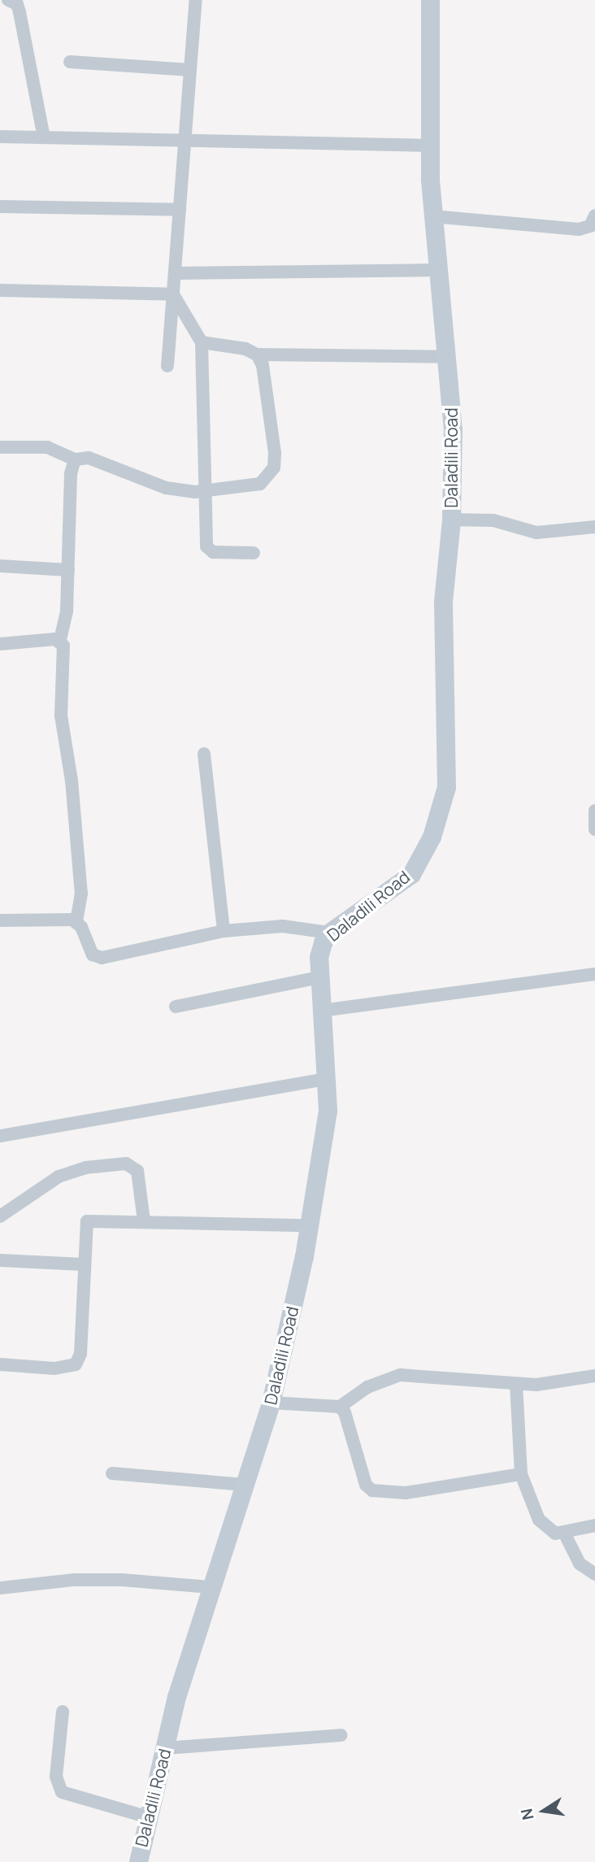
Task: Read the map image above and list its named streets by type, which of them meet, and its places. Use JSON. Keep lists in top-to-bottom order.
{
  "streets": {
    "main road": ["Daladili Road"]
  },
  "north": "left"
}
